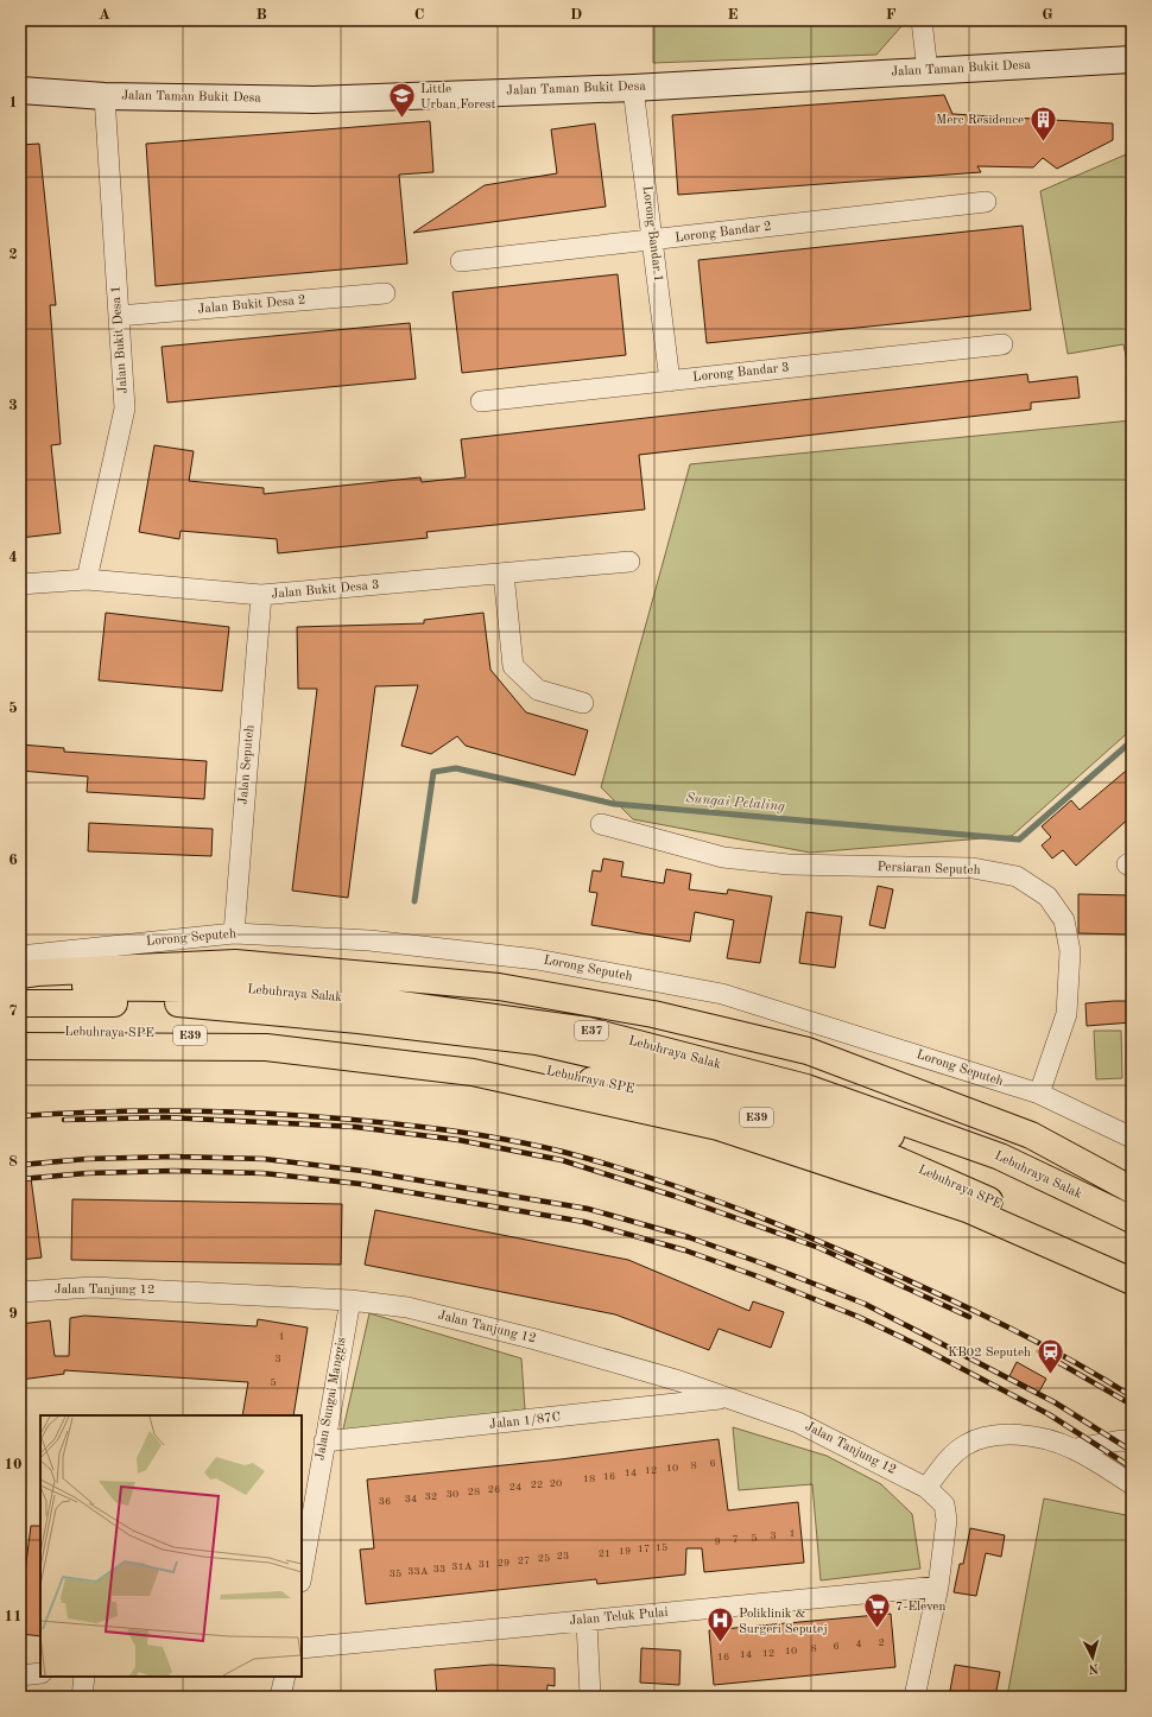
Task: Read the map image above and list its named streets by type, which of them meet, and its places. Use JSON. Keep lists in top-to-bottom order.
{
  "streets": {
    "highway": [
      "Lebuhraya Salak",
      "E37",
      "Lebuhraya SPE",
      "E39"
    ],
    "street": [
      "Jalan Taman Bukit Desa",
      "Lorong Bandar 2",
      "Lorong Bandar 1",
      "Jalan Bukit Desa 2",
      "Jalan Bukit Desa 1",
      "Lorong Bandar 3",
      "Jalan Bukit Desa 3",
      "Jalan Seputeh",
      "Persiaran Seputeh",
      "Lorong Seputeh",
      "Jalan Tanjung 12",
      "Jalan Sungai Manggis",
      "Jalan 1/87C",
      "Jalan Teluk Pulai"
    ]
  },
  "crossings": [
    ["Jalan Taman Bukit Desa", "Lorong Bandar 1"],
    ["Jalan Taman Bukit Desa", "Jalan Bukit Desa 1"],
    ["Lorong Bandar 2", "Lorong Bandar 1"],
    ["Lorong Bandar 1", "Lorong Bandar 3"],
    ["Jalan Bukit Desa 2", "Jalan Bukit Desa 1"],
    ["Jalan Bukit Desa 1", "Jalan Bukit Desa 3"],
    ["Jalan Bukit Desa 3", "Jalan Seputeh"],
    ["Jalan Seputeh", "Lorong Seputeh"],
    ["Persiaran Seputeh", "Lorong Seputeh"],
    ["Jalan Tanjung 12", "Jalan Sungai Manggis"],
    ["Jalan Tanjung 12", "Jalan 1/87C"],
    ["Jalan Tanjung 12", "Jalan Teluk Pulai"],
    ["Jalan Sungai Manggis", "Jalan 1/87C"]
  ],
  "water": ["Sungai Petaling"],
  "places": {
    "school or university": ["Little Urban Forest"],
    "building": ["Merc Residence"],
    "station": ["KB02 Seputeh"],
    "supermarket": ["7-Eleven"],
    "hospital": ["Poliklinik & Surgeri Seputej"]
  },
  "house_numbers": [
    "1",
    "3",
    "5",
    "6",
    "8",
    "10",
    "12",
    "14",
    "16",
    "18",
    "20",
    "22",
    "24",
    "26",
    "28",
    "30",
    "32",
    "34",
    "36",
    "1",
    "3",
    "5",
    "7",
    "9",
    "15",
    "17",
    "19",
    "21",
    "23",
    "25",
    "27",
    "29",
    "31",
    "31A",
    "33",
    "33A",
    "35",
    "2",
    "4",
    "6",
    "8",
    "10",
    "12",
    "14",
    "16"
  ],
  "north": "bottom",
  "grid": {
    "columns": [
      "A",
      "B",
      "C",
      "D",
      "E",
      "F",
      "G"
    ],
    "rows": [
      "1",
      "2",
      "3",
      "4",
      "5",
      "6",
      "7",
      "8",
      "9",
      "10",
      "11"
    ]
  }
}
